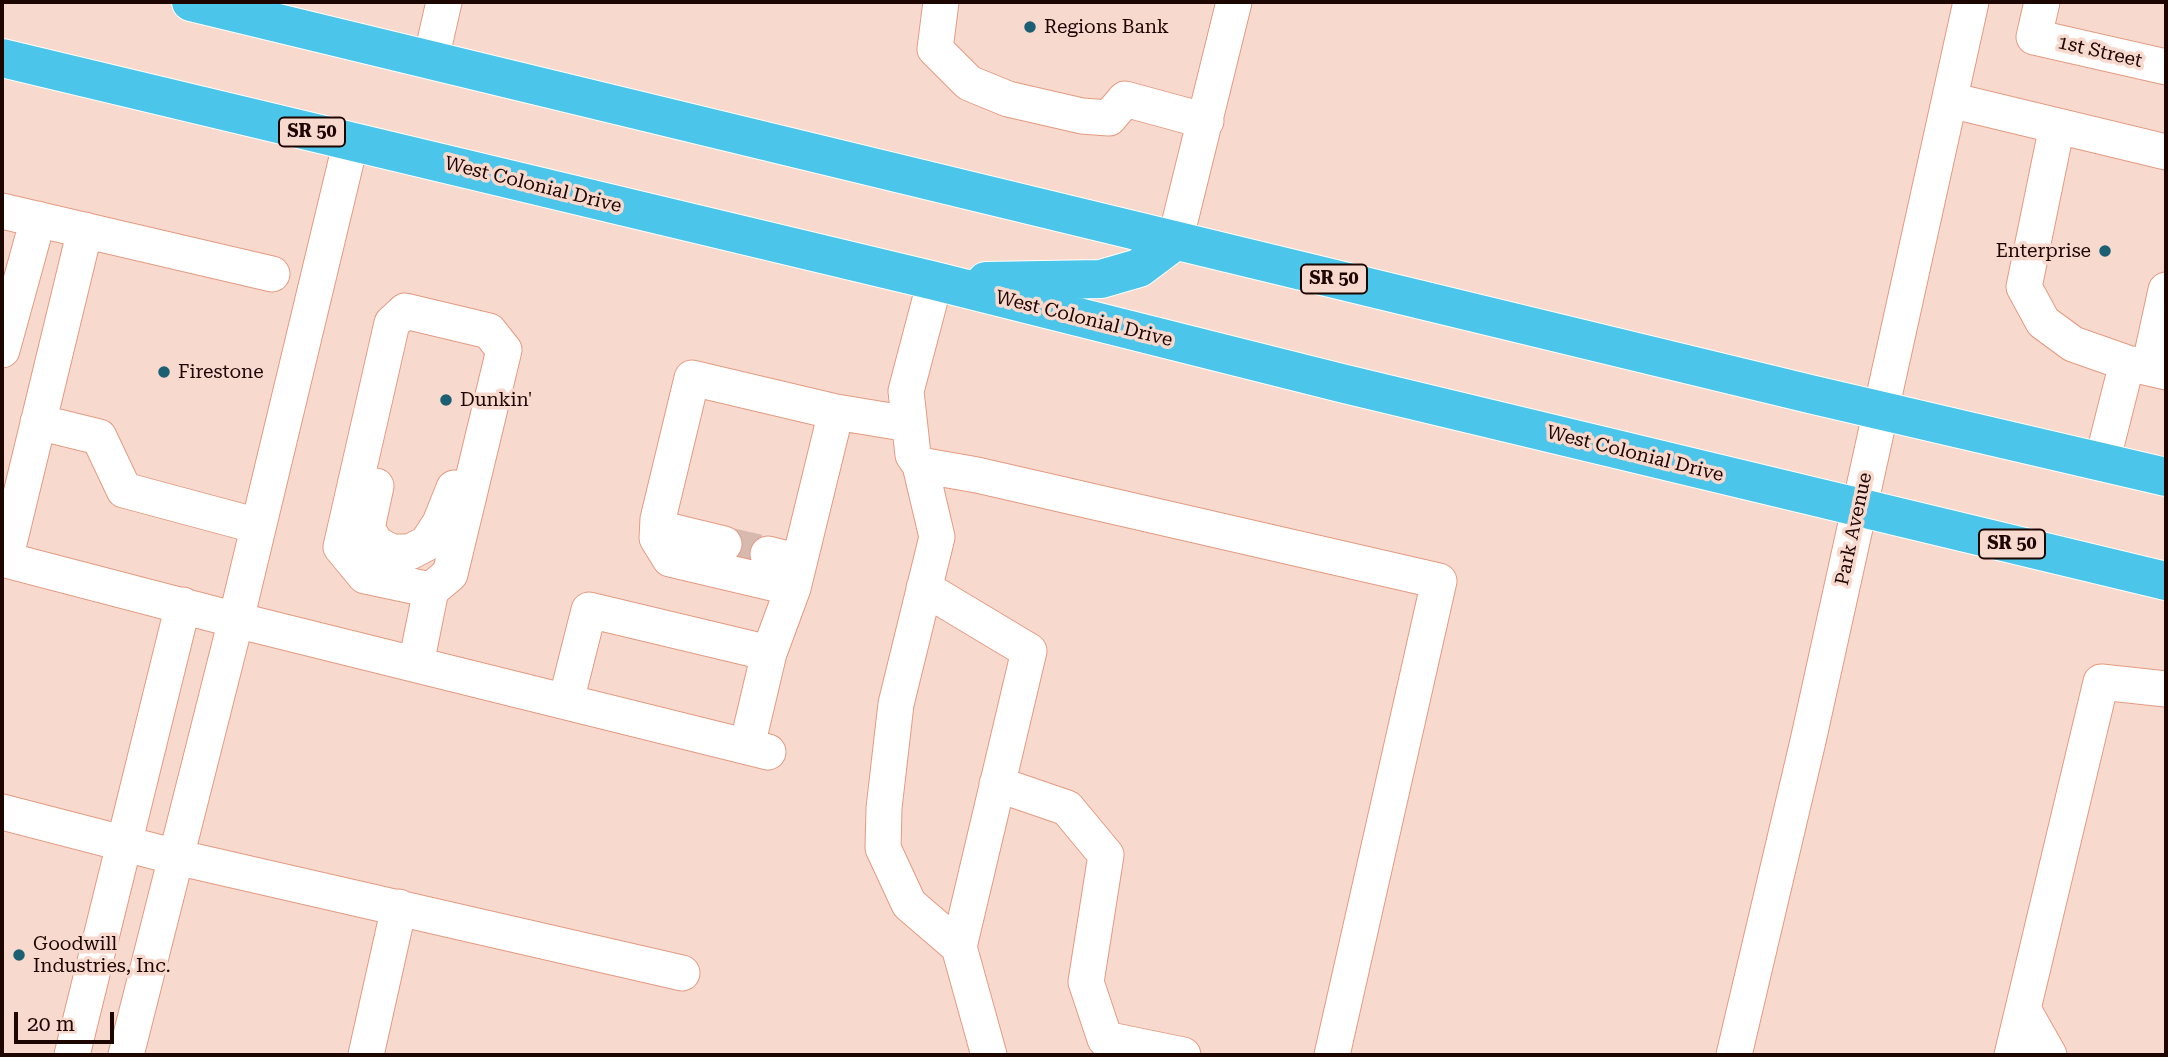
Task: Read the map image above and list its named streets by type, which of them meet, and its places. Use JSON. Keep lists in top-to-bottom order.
{
  "streets": {
    "highway": ["SR 50", "West Colonial Drive"],
    "street": ["1st Street", "Park Avenue"]
  },
  "crossings": [
    ["SR 50", "Park Avenue"],
    ["West Colonial Drive", "Park Avenue"]
  ],
  "places": [
    "Regions Bank",
    "Enterprise",
    "Firestone",
    "Dunkin'",
    "Goodwill Industries, Inc."
  ],
  "scale_bar": "20 m"
}
